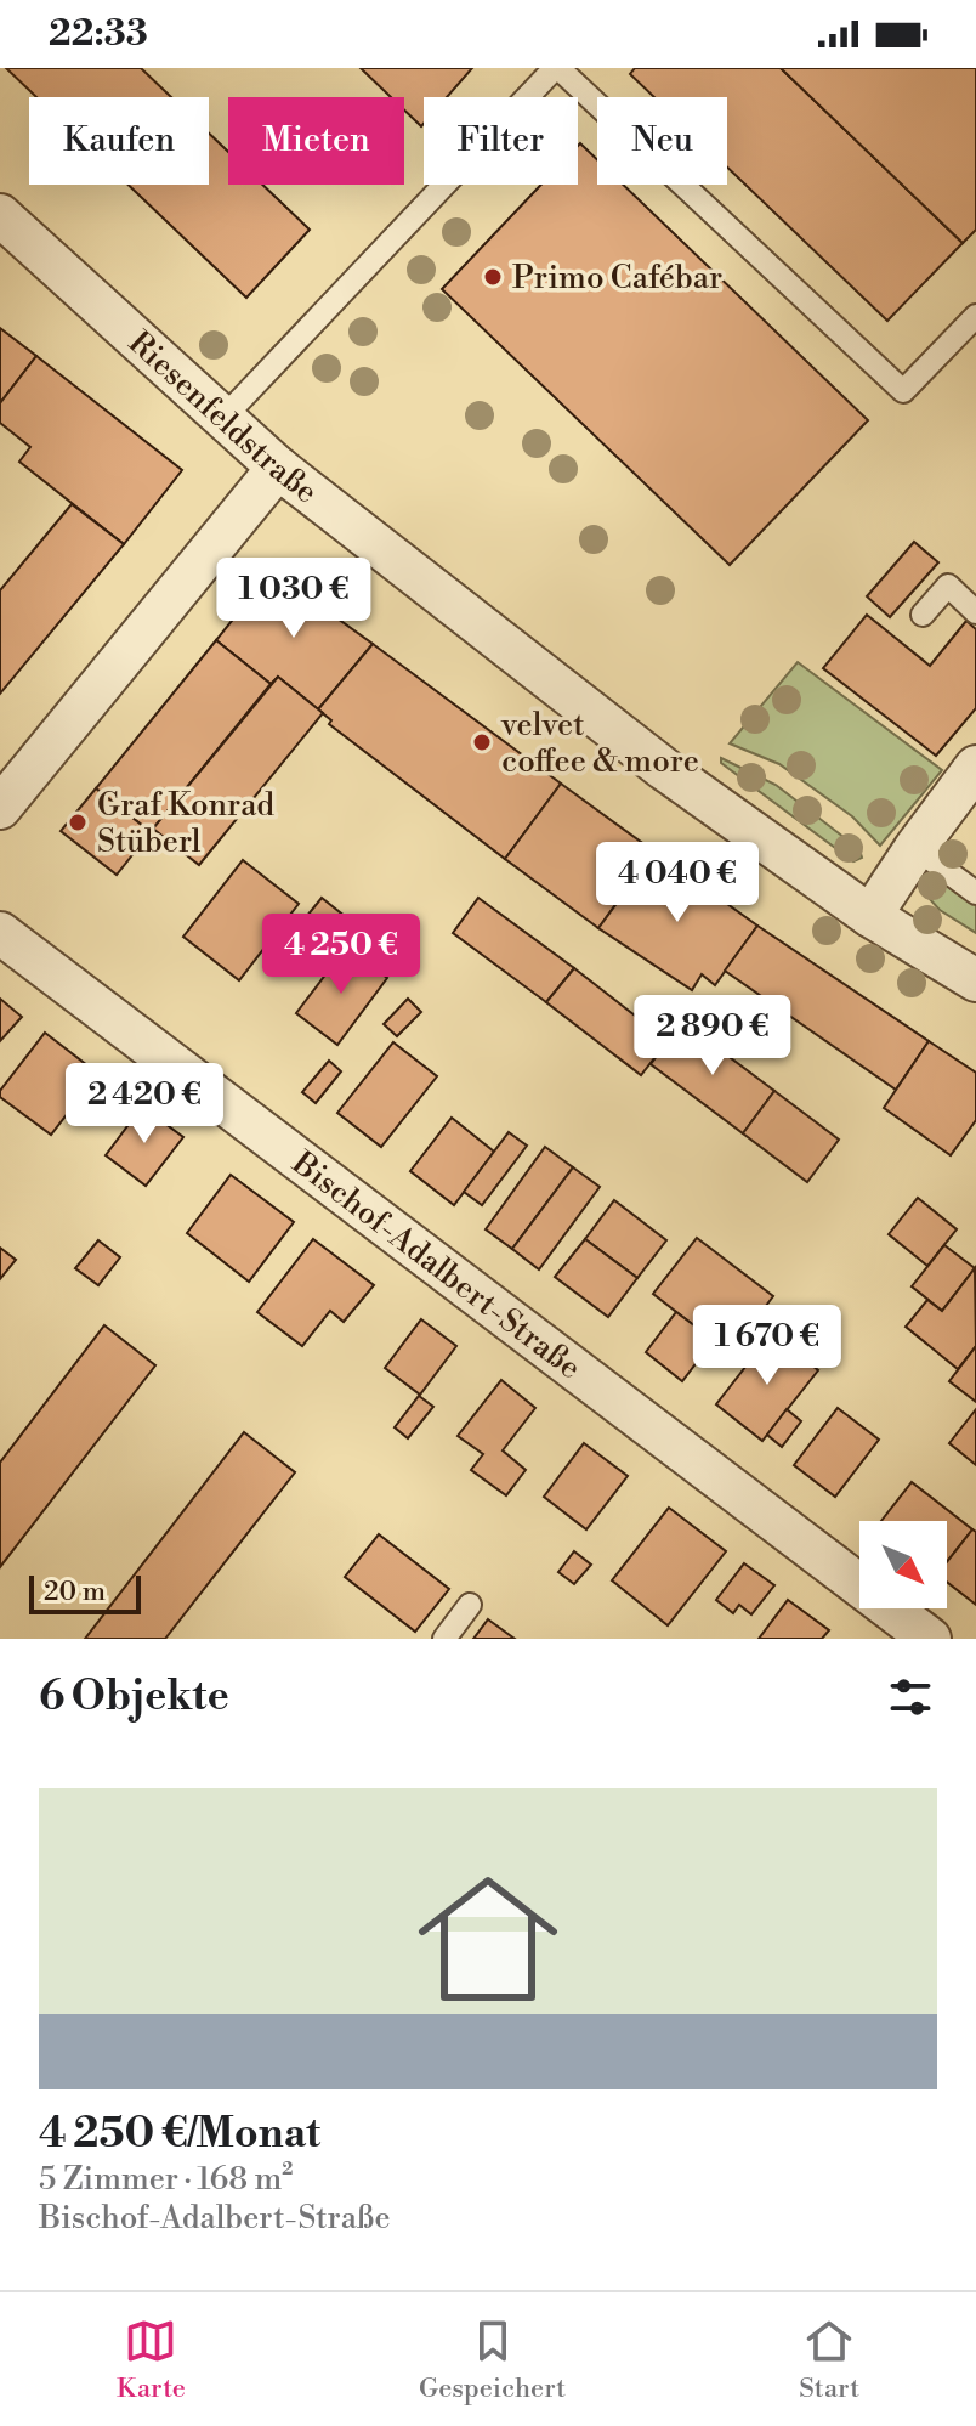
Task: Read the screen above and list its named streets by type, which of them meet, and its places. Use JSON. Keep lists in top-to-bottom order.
{
  "streets": {
    "street": ["Riesenfeldstraße", "Bischof-Adalbert-Straße"]
  },
  "places": ["Primo Cafébar", "velvet coffee & more", "Graf Konrad Stüberl"],
  "scale_bar": "20 m",
  "north": "bottom right",
  "page": {
    "status": "22:33",
    "chip": [
      "Kaufen",
      "Mieten",
      "Filter",
      "Neu"
    ],
    "price": [
      "1 030 €",
      "4 040 €",
      "4 250 €",
      "2 890 €",
      "2 420 €",
      "1 670 €"
    ],
    "scale": "20 m",
    "heading": "6 Objekte",
    "list": [
      {
        "name": "4 250 €/Monat",
        "note": "5 Zimmer · 168 m² · Bischof-Adalbert-Straße"
      }
    ],
    "tabs": ["Karte", "Gespeichert", "Start"]
  }
}
